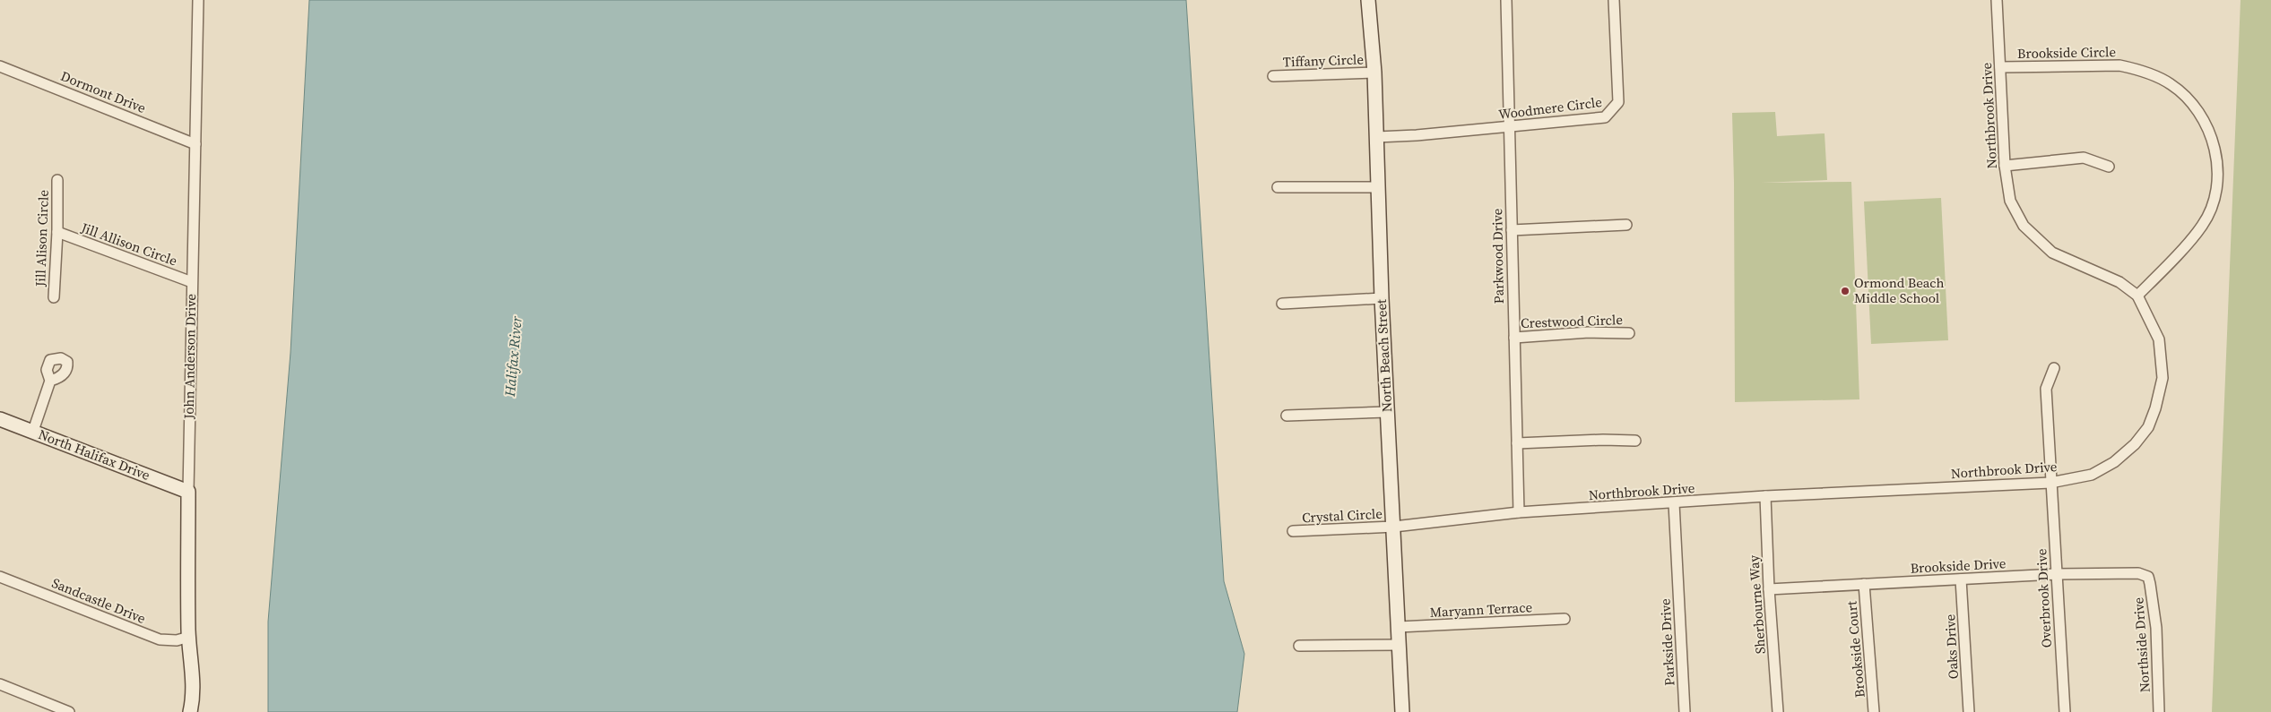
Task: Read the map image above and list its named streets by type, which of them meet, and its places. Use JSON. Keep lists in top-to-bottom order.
{
  "streets": {
    "street": [
      "Brookside Circle",
      "Tiffany Circle",
      "Dormont Drive",
      "Woodmere Circle",
      "Northbrook Drive",
      "Jill Alison Circle",
      "Jill Allison Circle",
      "Parkwood Drive",
      "Crestwood Circle",
      "North Beach Street",
      "John Anderson Drive",
      "North Halifax Drive",
      "Crystal Circle",
      "Brookside Drive",
      "Overbrook Drive",
      "Sandcastle Drive",
      "Sherbourne Way",
      "Maryann Terrace",
      "Parkside Drive",
      "Northside Drive",
      "Oaks Drive",
      "Brookside Court"
    ]
  },
  "crossings": [
    ["Brookside Circle", "Northbrook Drive"],
    ["Tiffany Circle", "North Beach Street"],
    ["Dormont Drive", "John Anderson Drive"],
    ["Woodmere Circle", "Parkwood Drive"],
    ["Woodmere Circle", "North Beach Street"],
    ["Northbrook Drive", "Parkwood Drive"],
    ["Northbrook Drive", "North Beach Street"],
    ["Northbrook Drive", "Crystal Circle"],
    ["Northbrook Drive", "Overbrook Drive"],
    ["Northbrook Drive", "Sherbourne Way"],
    ["Northbrook Drive", "Parkside Drive"],
    ["Jill Alison Circle", "Jill Allison Circle"],
    ["Jill Allison Circle", "John Anderson Drive"],
    ["Parkwood Drive", "Crestwood Circle"],
    ["North Beach Street", "Crystal Circle"],
    ["North Beach Street", "Maryann Terrace"],
    ["John Anderson Drive", "North Halifax Drive"],
    ["John Anderson Drive", "Sandcastle Drive"],
    ["Brookside Drive", "Overbrook Drive"],
    ["Brookside Drive", "Sherbourne Way"],
    ["Brookside Drive", "Northside Drive"],
    ["Brookside Drive", "Oaks Drive"],
    ["Brookside Drive", "Brookside Court"]
  ],
  "water": ["Halifax River"],
  "places": ["Ormond Beach Middle School"]
}
